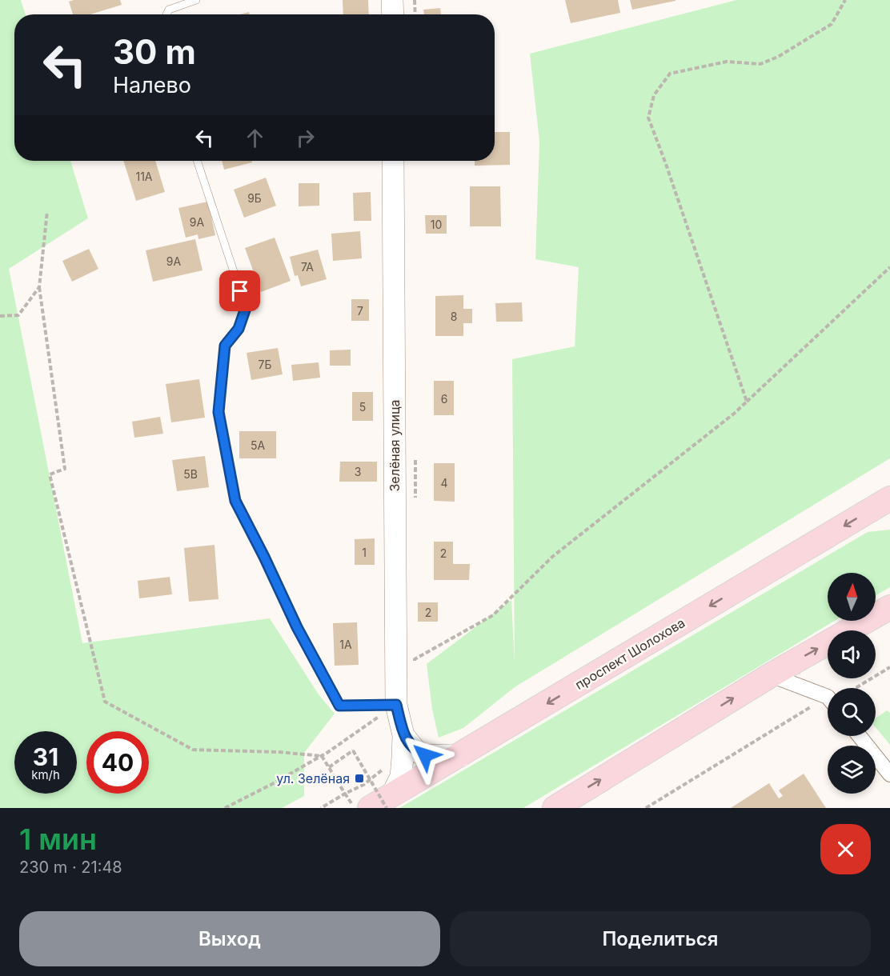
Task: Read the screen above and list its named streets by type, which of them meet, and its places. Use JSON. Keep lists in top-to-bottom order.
{
  "streets": {
    "main road": ["проспект Шолохова"],
    "street": ["Зелёная улица"]
  },
  "crossings": [
    ["Зелёная улица", "проспект Шолохова"]
  ],
  "places": {
    "transit": ["ул. Зелёная"]
  },
  "house_numbers": [
    "11А",
    "9Б",
    "9А",
    "10",
    "9А",
    "7А",
    "7",
    "8",
    "7Б",
    "6",
    "5",
    "5А",
    "3",
    "5В",
    "4",
    "1",
    "2",
    "2",
    "1А"
  ],
  "north": "top",
  "page": {
    "turn": ["30 m", "Налево"],
    "speed": "31 km/h",
    "limit": "40",
    "heading": ["1 мин", "230 m · 21:48"],
    "buttons": ["Выход", "Поделиться"]
  }
}
